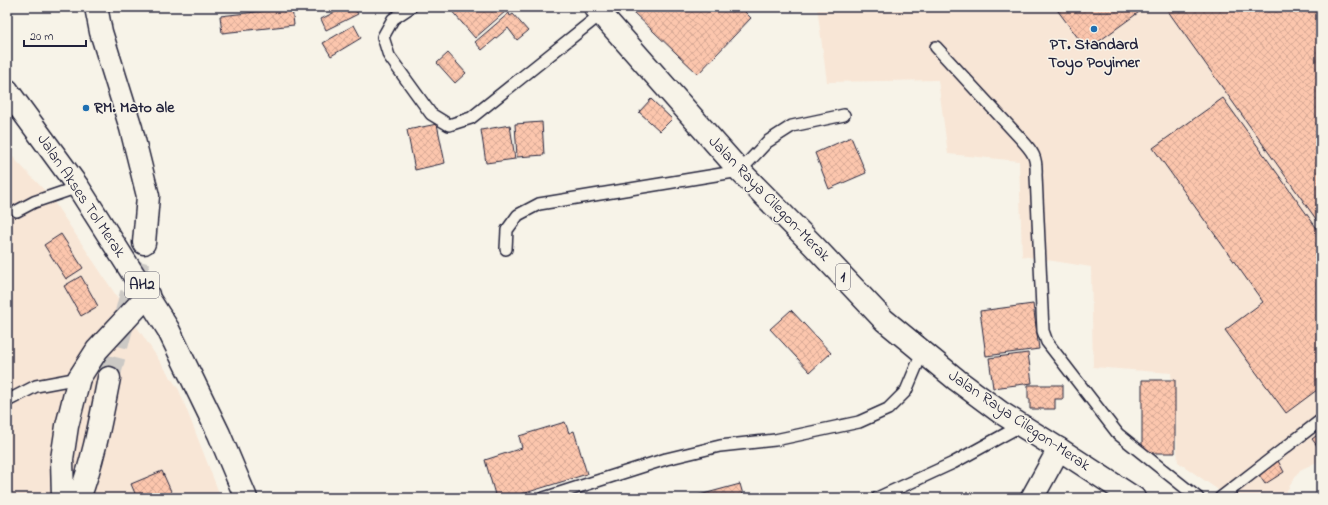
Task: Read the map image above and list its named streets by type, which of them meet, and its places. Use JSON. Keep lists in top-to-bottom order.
{
  "streets": {
    "main road": [
      "Jalan Akses Tol Merak",
      "Jalan Raya Cilegon-Merak",
      "1",
      "AH2"
    ]
  },
  "places": ["PT. Standard Toyo Poyimer", "RM. Mato ale"],
  "scale_bar": "20 m"
}
